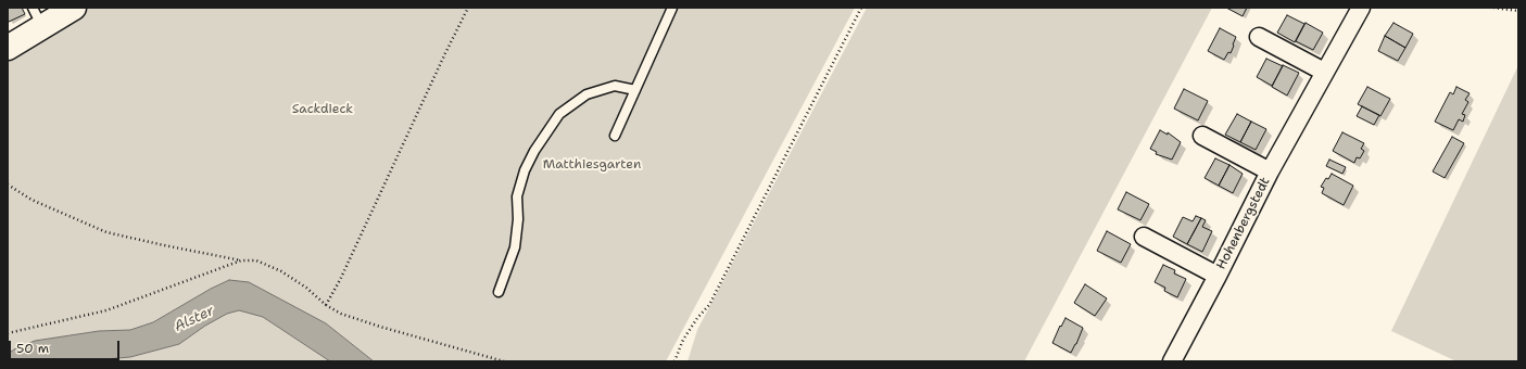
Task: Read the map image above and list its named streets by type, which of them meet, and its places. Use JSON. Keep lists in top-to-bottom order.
{
  "streets": {
    "street": ["Hohenbergstedt"]
  },
  "water": ["Alster"],
  "parks": ["Sackdieck", "Matthiesgarten"],
  "scale_bar": "50 m"
}
